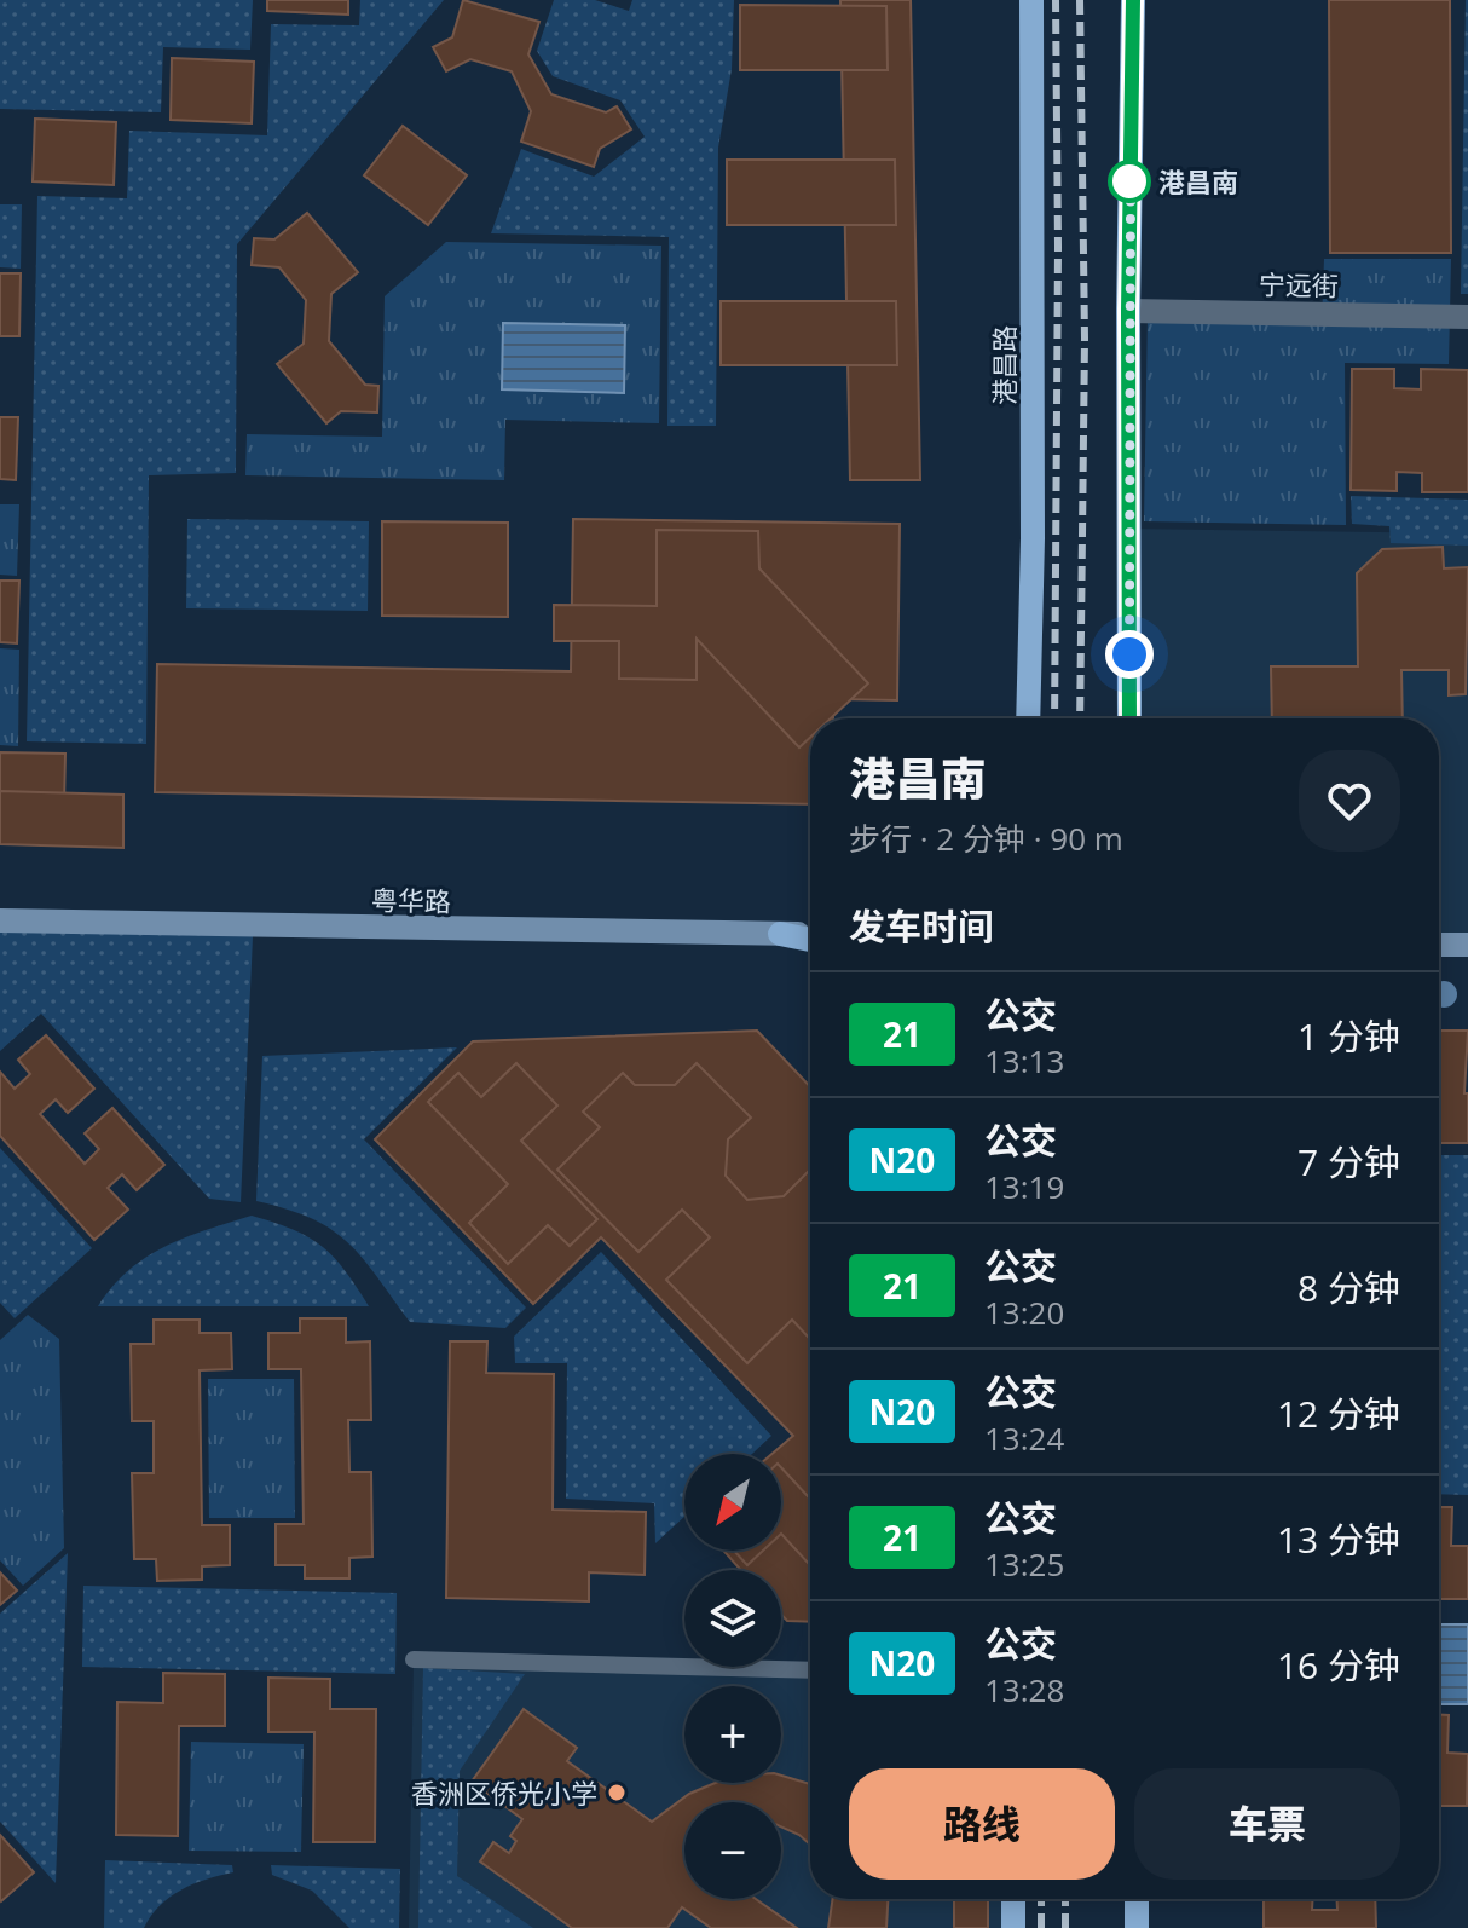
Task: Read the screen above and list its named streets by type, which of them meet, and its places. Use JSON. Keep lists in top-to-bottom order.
{
  "streets": {
    "main road": ["港昌路", "粤华路"],
    "street": ["宁远街"]
  },
  "places": ["港昌南", "香洲区侨光小学"],
  "lines": ["bus line 21"],
  "north": "bottom left",
  "page": {
    "heading": [
      ["港昌南", "步行 · 2 分钟 · 90 m"],
      "发车时间"
    ],
    "list": [
      {
        "mark": "21",
        "name": "公交",
        "note": "13:13",
        "value": "1 分钟"
      },
      {
        "mark": "N20",
        "name": "公交",
        "note": "13:19",
        "value": "7 分钟"
      },
      {
        "mark": "21",
        "name": "公交",
        "note": "13:20",
        "value": "8 分钟"
      },
      {
        "mark": "N20",
        "name": "公交",
        "note": "13:24",
        "value": "12 分钟"
      },
      {
        "mark": "21",
        "name": "公交",
        "note": "13:25",
        "value": "13 分钟"
      },
      {
        "mark": "N20",
        "name": "公交",
        "note": "13:28",
        "value": "16 分钟"
      }
    ],
    "map_buttons": ["+", "−"],
    "buttons": ["路线", "车票"]
  }
}
